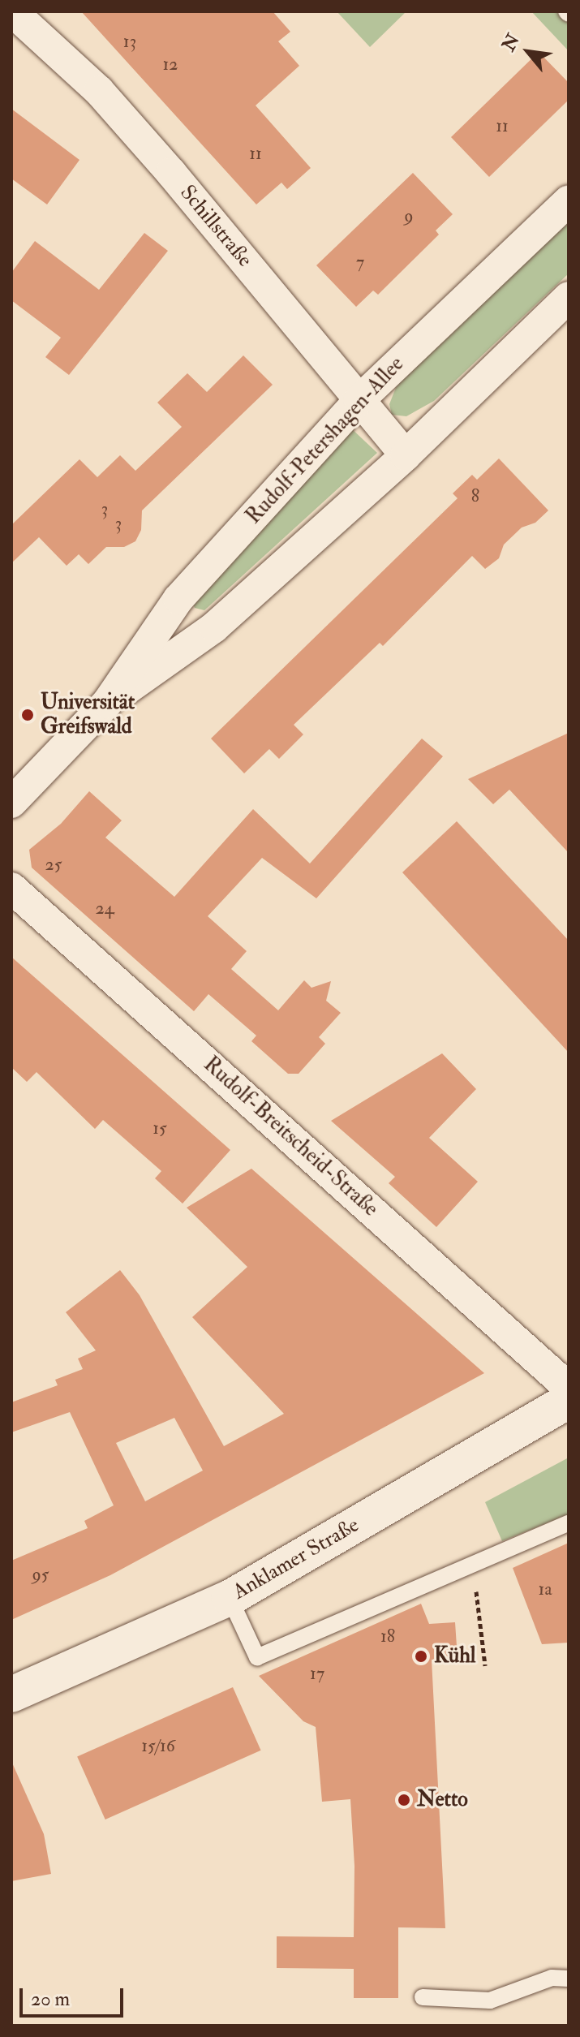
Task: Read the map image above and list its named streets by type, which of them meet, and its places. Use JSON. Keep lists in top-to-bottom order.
{
  "streets": {
    "main road": ["Anklamer Straße"],
    "street": ["Schillstraße", "Rudolf-Petershagen-Allee", "Rudolf-Breitscheid-Straße"]
  },
  "crossings": [
    ["Schillstraße", "Rudolf-Petershagen-Allee"]
  ],
  "places": ["Universität Greifswald", "Kühl", "Netto"],
  "house_numbers": [
    "13",
    "12",
    "11",
    "11",
    "9",
    "7",
    "8",
    "3",
    "3",
    "25",
    "24",
    "15",
    "95",
    "1a",
    "18",
    "17",
    "15/16"
  ],
  "scale_bar": "20 m",
  "north": "top left"
}
